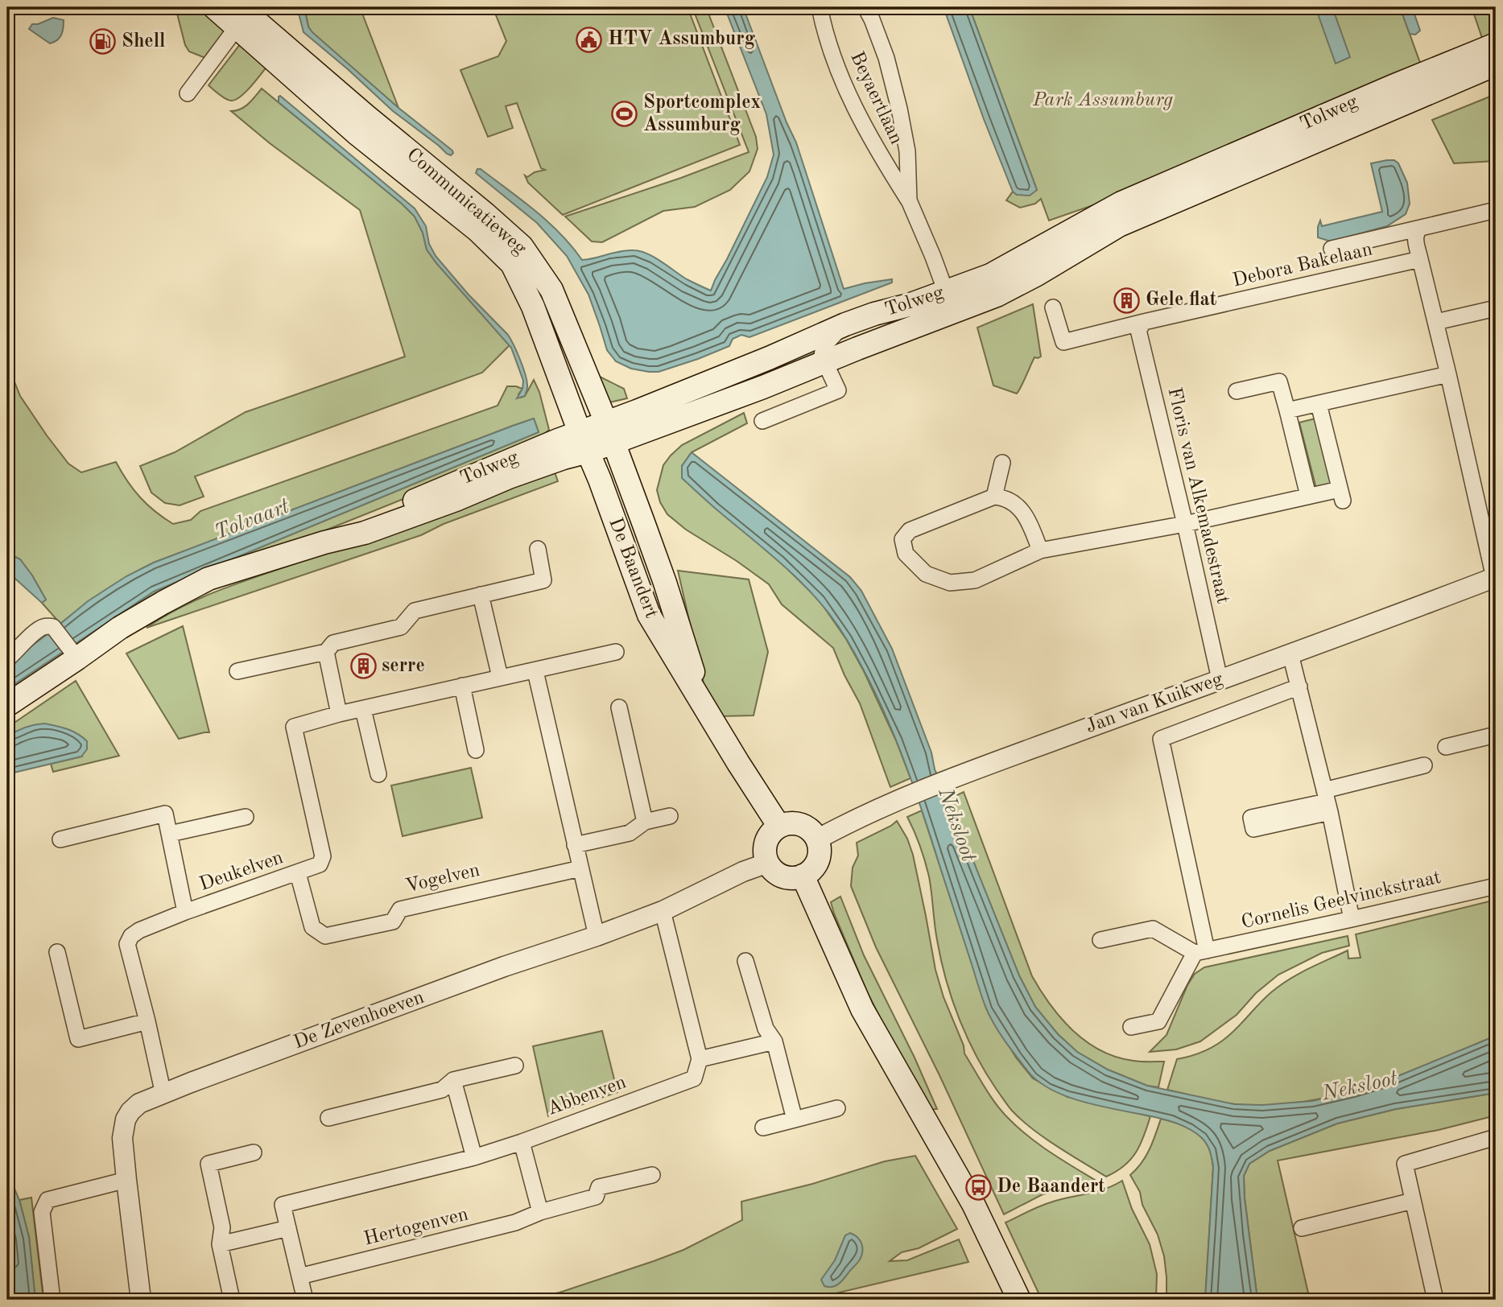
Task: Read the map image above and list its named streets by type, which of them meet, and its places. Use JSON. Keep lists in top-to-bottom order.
{
  "streets": {
    "main road": ["Tolweg", "Communicatieweg", "De Baandert"],
    "street": [
      "Beyaertlaan",
      "Debora Bakelaan",
      "Floris van Alkemadestraat",
      "Jan van Kuikweg",
      "Deukelven",
      "Vogelven",
      "Cornelis Geelvinckstraat",
      "De Zevenhoeven",
      "Abbenven",
      "Hertogenven"
    ]
  },
  "crossings": [
    ["Beyaertlaan", "Tolweg"],
    ["Tolweg", "Communicatieweg"],
    ["Tolweg", "De Baandert"],
    ["Communicatieweg", "De Baandert"],
    ["Debora Bakelaan", "Floris van Alkemadestraat"],
    ["Floris van Alkemadestraat", "Jan van Kuikweg"],
    ["De Baandert", "Jan van Kuikweg"],
    ["De Baandert", "De Zevenhoeven"],
    ["Jan van Kuikweg", "Cornelis Geelvinckstraat"],
    ["Jan van Kuikweg", "De Zevenhoeven"],
    ["Deukelven", "Vogelven"],
    ["Deukelven", "De Zevenhoeven"],
    ["Abbenven", "Hertogenven"]
  ],
  "water": ["Tolvaart", "Neksloot"],
  "parks": ["Park Assumburg"],
  "places": {
    "public building": ["HTV Assumburg"],
    "fuel station": ["Shell"],
    "sports": ["Sportcomplex Assumburg"],
    "building": ["Gele flat", "serre"],
    "bus stop": ["De Baandert"]
  }
}
